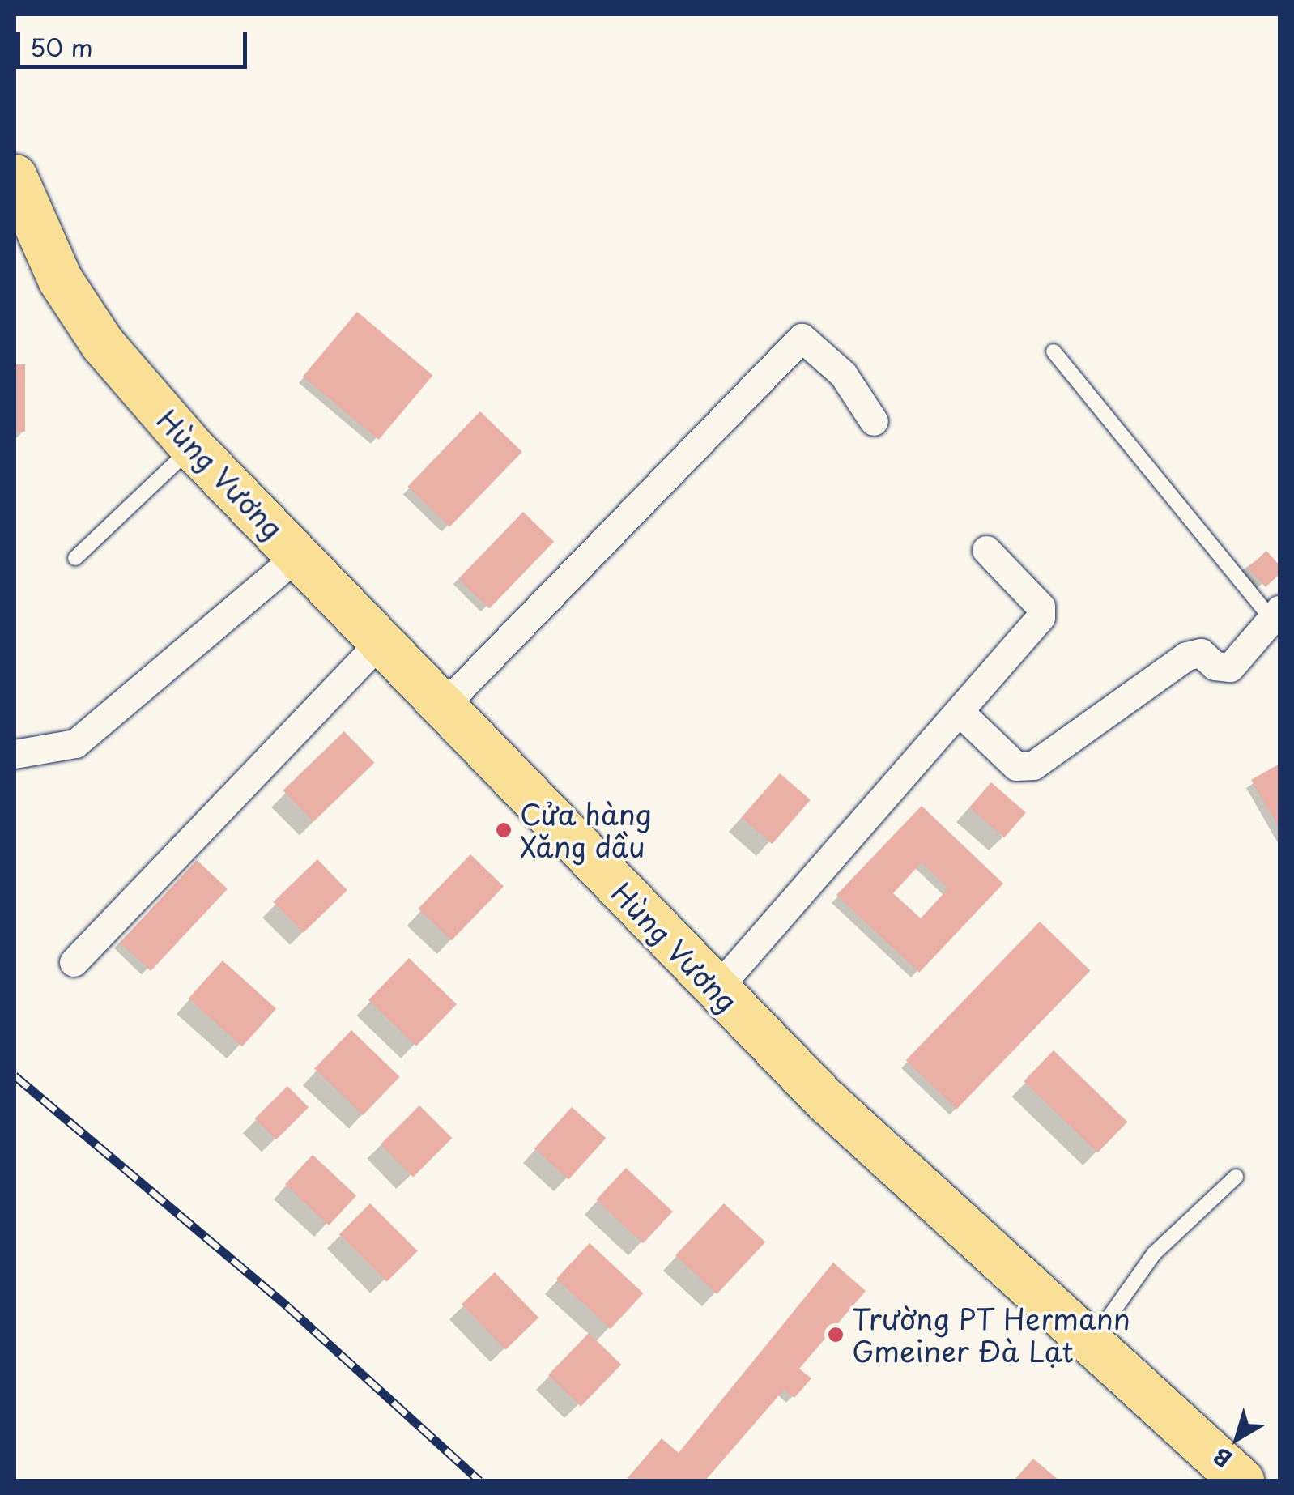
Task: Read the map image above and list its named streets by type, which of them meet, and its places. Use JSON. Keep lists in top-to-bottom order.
{
  "streets": {
    "highway": ["Hùng Vương"]
  },
  "places": ["Cửa hàng Xăng dầu", "Trường PT Hermann Gmeiner Đà Lạt"],
  "scale_bar": "50 m",
  "north": "bottom left"
}
